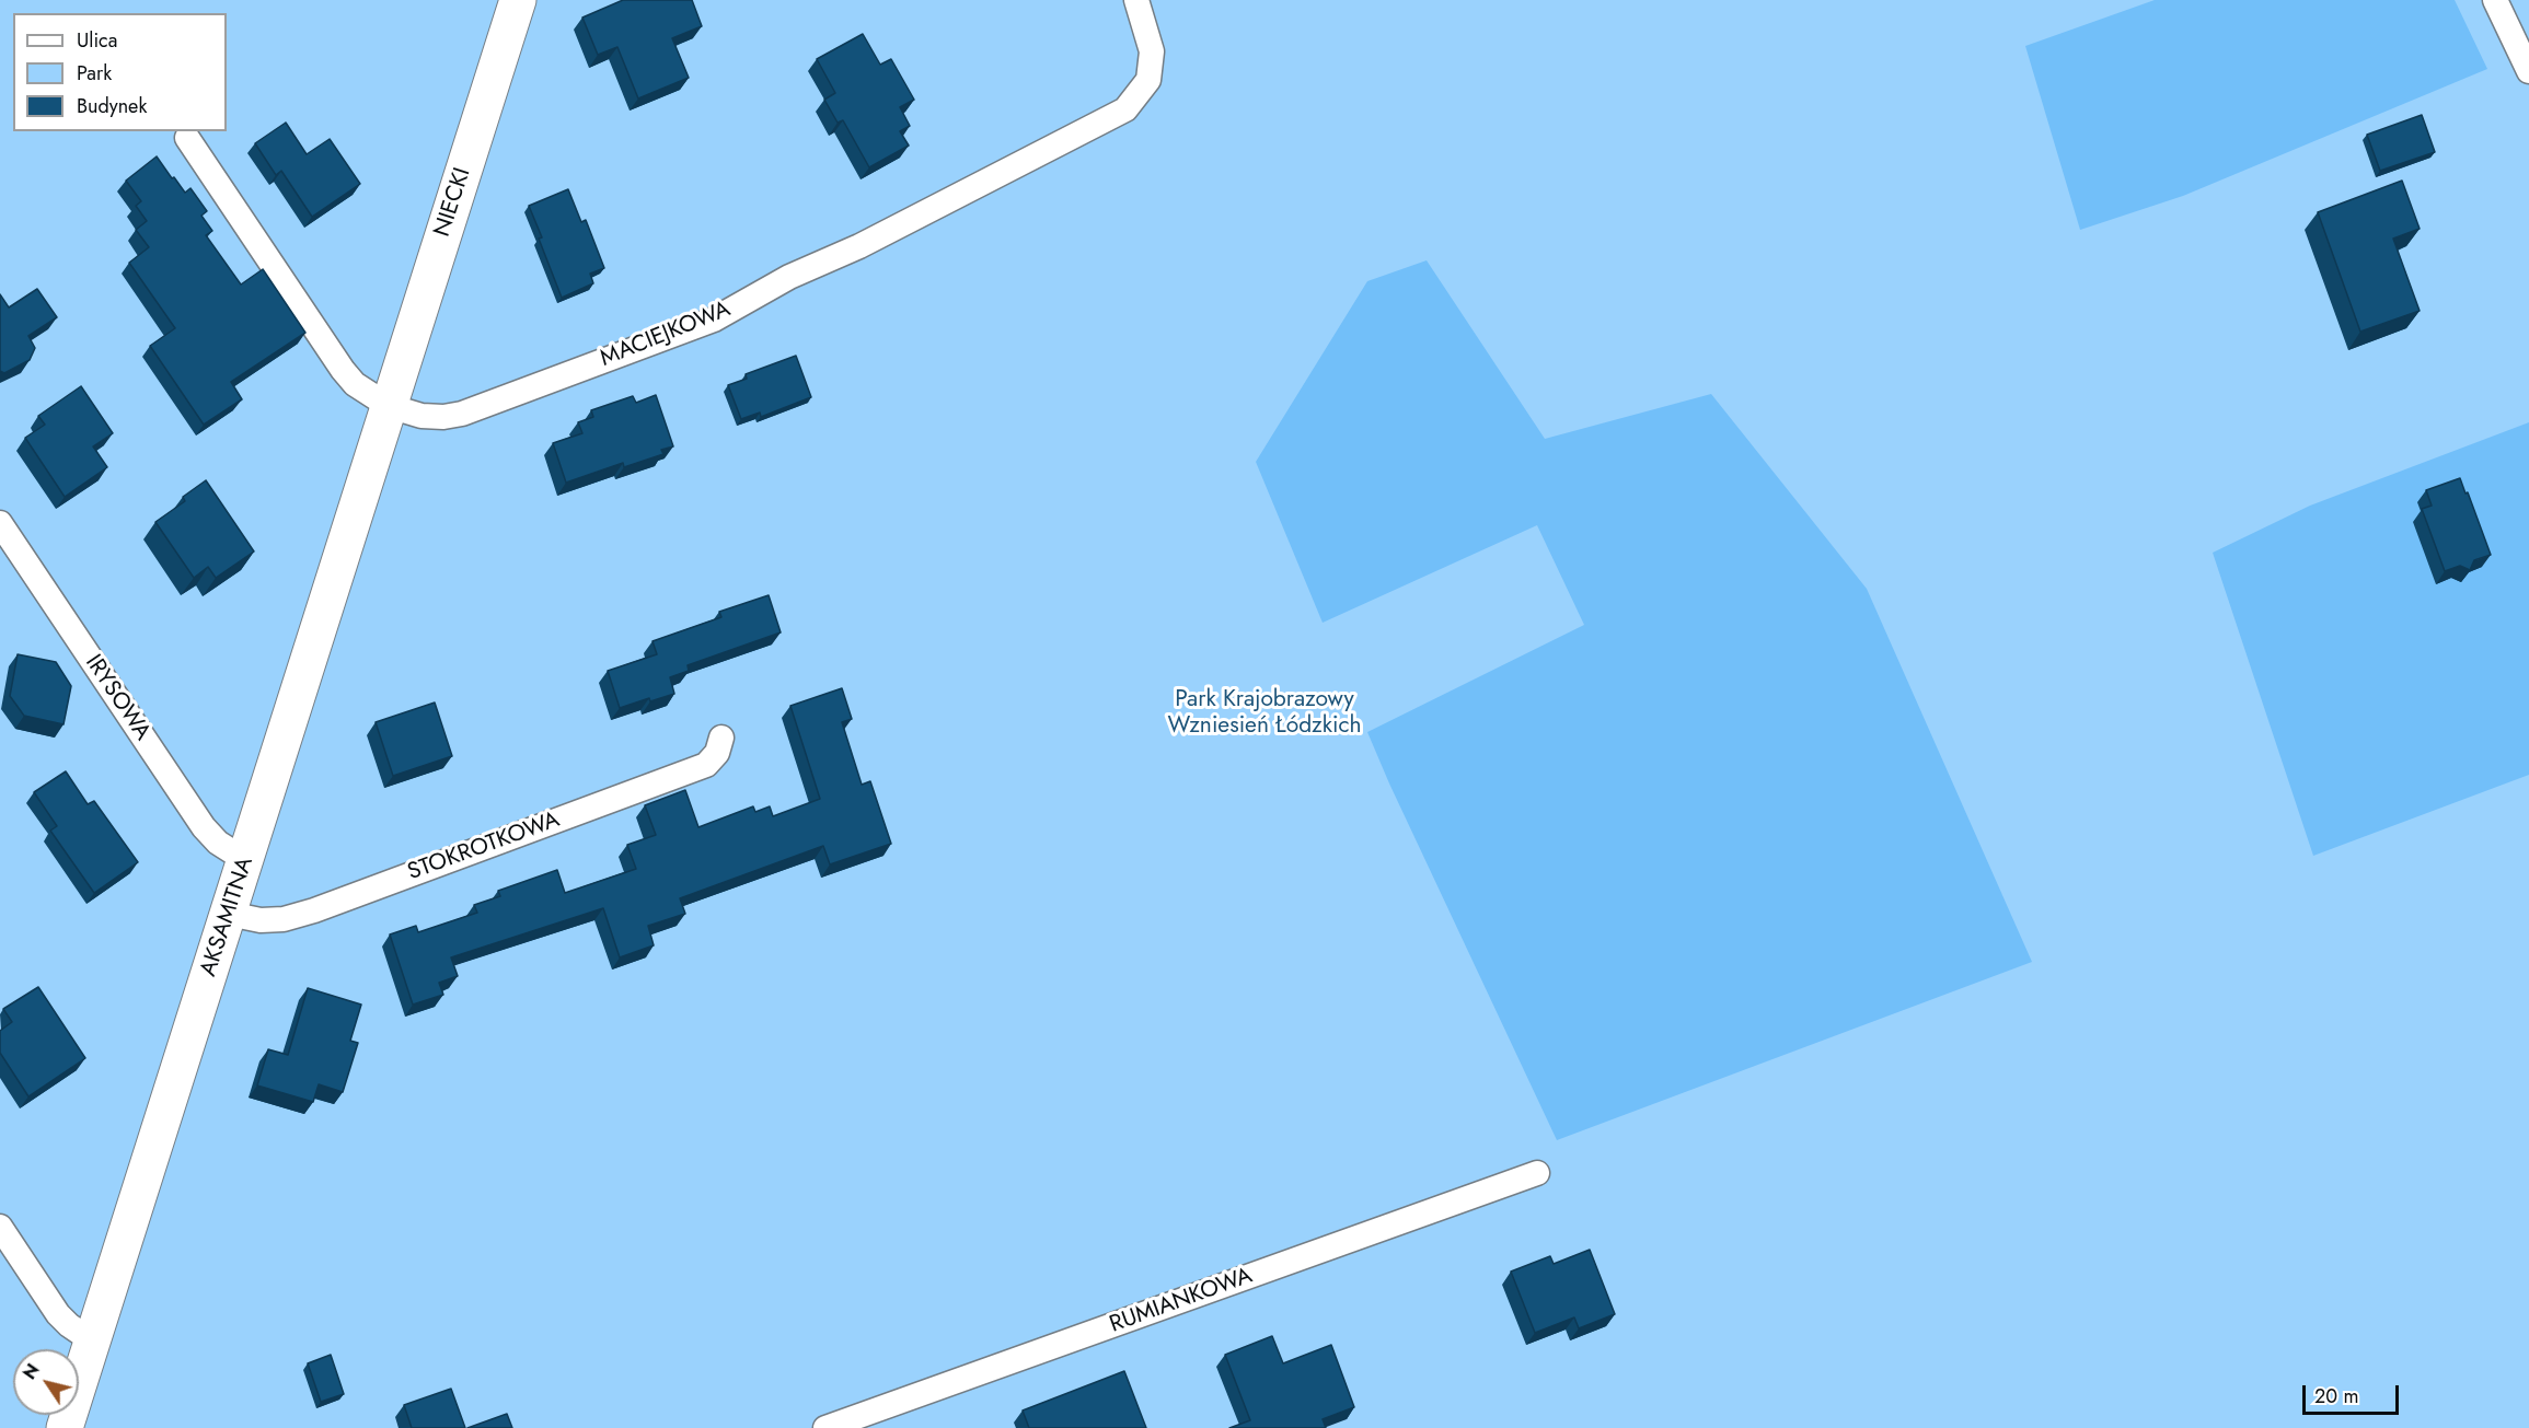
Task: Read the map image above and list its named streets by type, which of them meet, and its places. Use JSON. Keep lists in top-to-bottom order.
{
  "streets": {
    "street": [
      "NIECKI",
      "MACIEJKOWA",
      "IRYSOWA",
      "STOKROTKOWA",
      "AKSAMITNA",
      "RUMIANKOWA"
    ]
  },
  "crossings": [
    ["NIECKI", "MACIEJKOWA"],
    ["NIECKI", "AKSAMITNA"],
    ["MACIEJKOWA", "AKSAMITNA"],
    ["IRYSOWA", "AKSAMITNA"],
    ["STOKROTKOWA", "AKSAMITNA"]
  ],
  "parks": ["Park Krajobrazowy Wzniesień Łódzkich"],
  "legend": ["Ulica", "Park", "Budynek"],
  "scale_bar": "20 m",
  "north": "top left"
}
